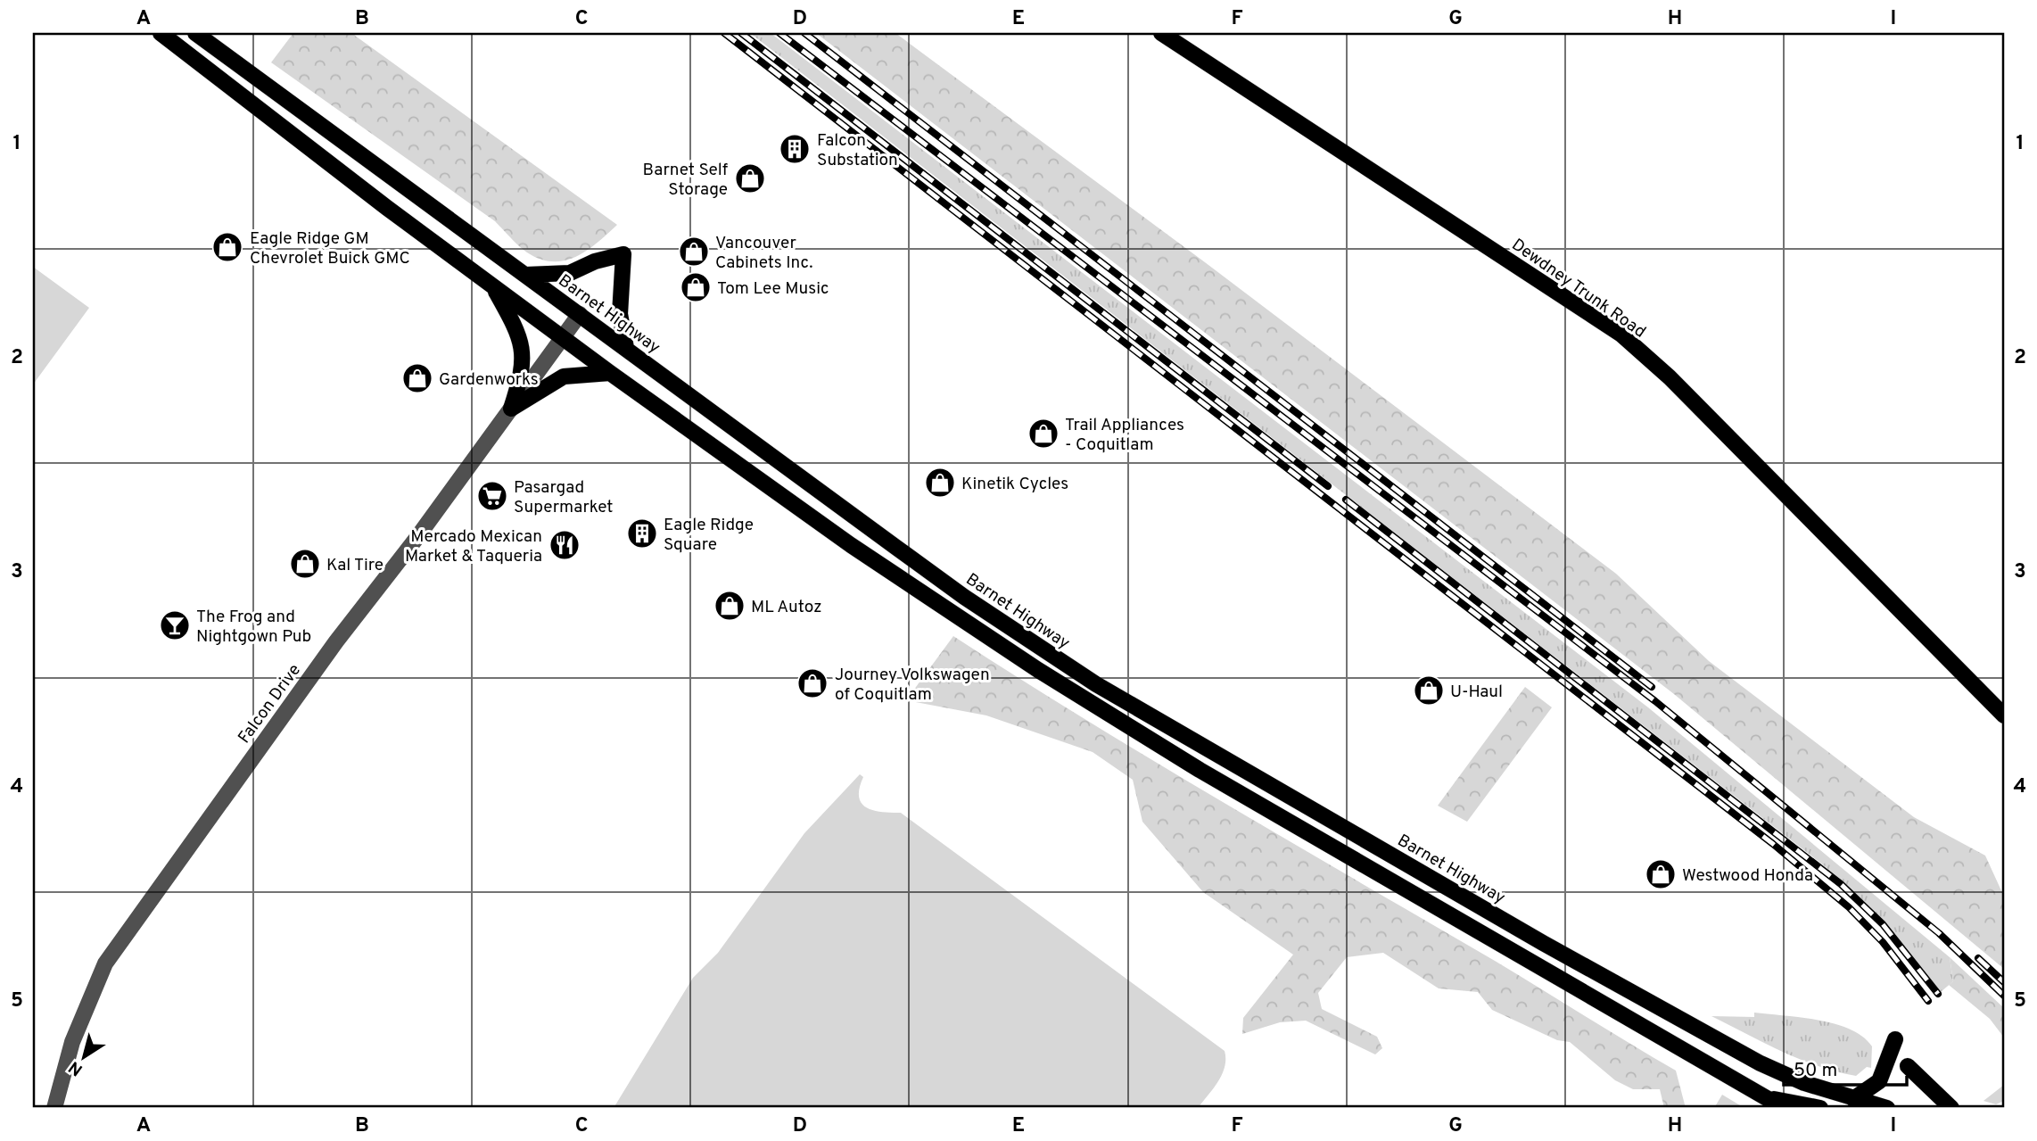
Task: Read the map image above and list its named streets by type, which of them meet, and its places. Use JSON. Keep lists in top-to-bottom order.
{
  "streets": {
    "main road": ["Dewdney Trunk Road", "Barnet Highway"],
    "street": ["Falcon Drive"]
  },
  "crossings": [
    ["Barnet Highway", "Falcon Drive"]
  ],
  "places": {
    "building": ["Falcon Substation", "Eagle Ridge Square"],
    "shop": [
      "Barnet Self Storage",
      "Eagle Ridge GM Chevrolet Buick GMC",
      "Vancouver Cabinets Inc.",
      "Tom Lee Music",
      "Gardenworks",
      "Trail Appliances - Coquitlam",
      "Kinetik Cycles",
      "Kal Tire",
      "ML Autoz",
      "Journey Volkswagen of Coquitlam",
      "U-Haul",
      "Westwood Honda"
    ],
    "supermarket": ["Pasargad Supermarket"],
    "restaurant": ["Mercado Mexican Market & Taqueria"],
    "bar": ["The Frog and Nightgown Pub"]
  },
  "scale_bar": "50 m",
  "north": "bottom left",
  "grid": {
    "columns": [
      "A",
      "B",
      "C",
      "D",
      "E",
      "F",
      "G",
      "H",
      "I"
    ],
    "rows": [
      "1",
      "2",
      "3",
      "4",
      "5"
    ]
  }
}
